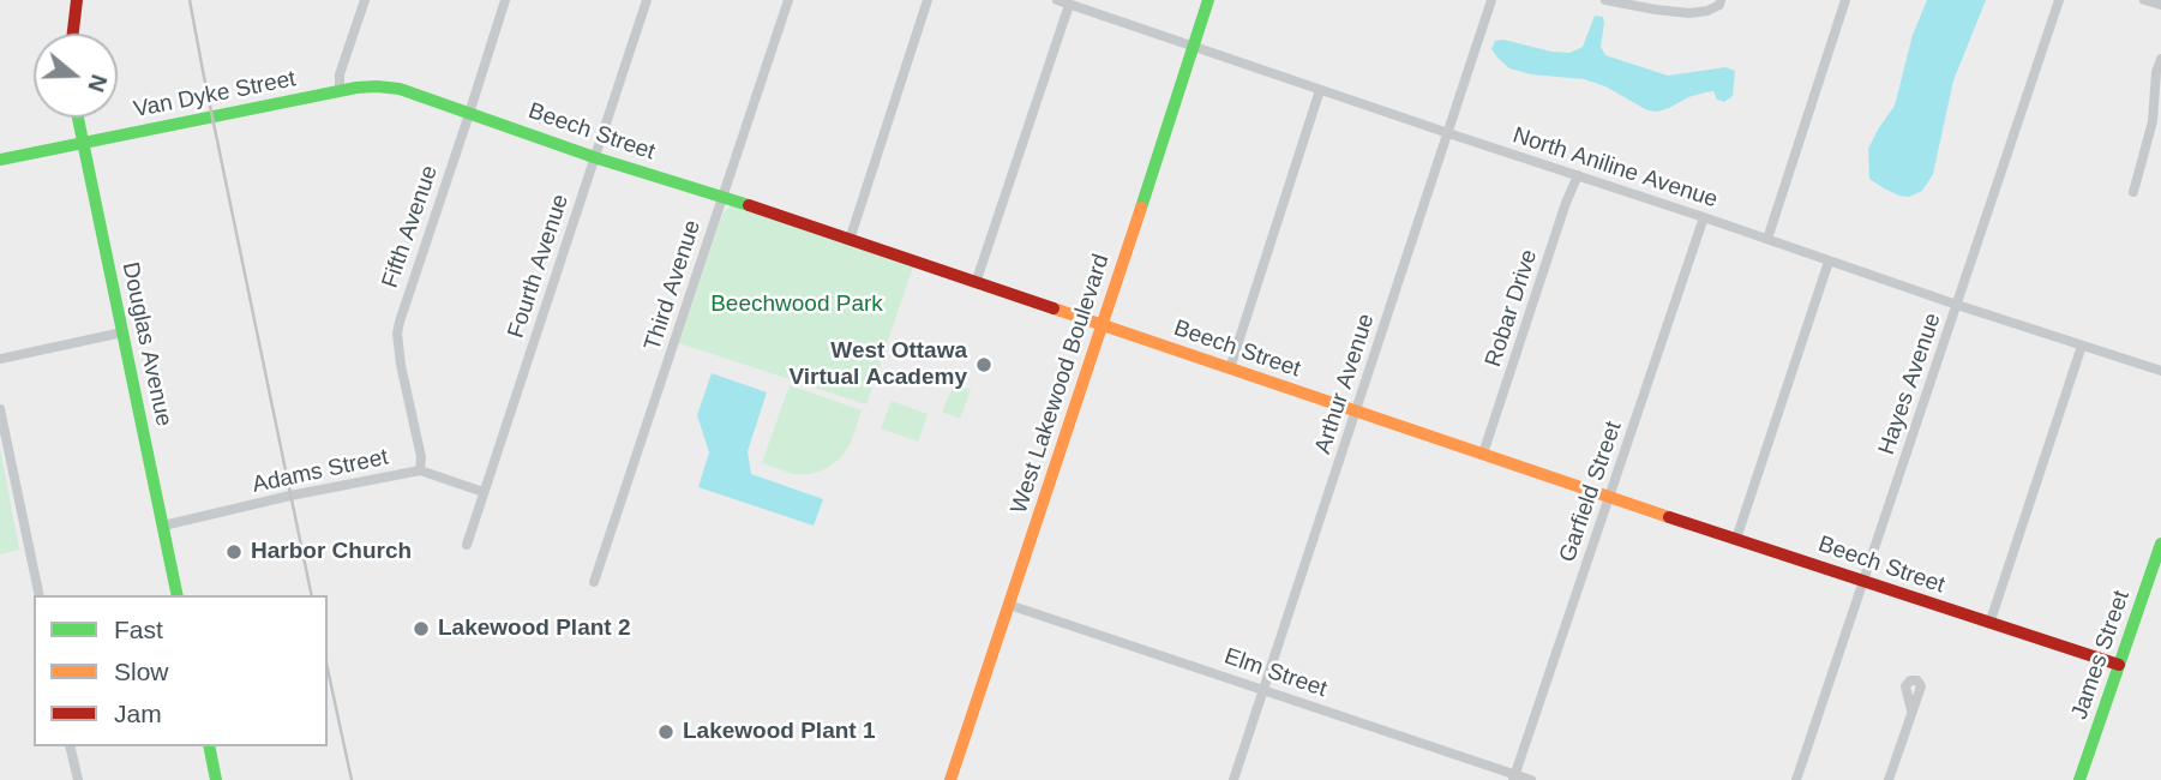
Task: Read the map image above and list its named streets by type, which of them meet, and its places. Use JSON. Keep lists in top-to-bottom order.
{
  "streets": {
    "street": [
      "Van Dyke Street",
      "Beech Street",
      "North Aniline Avenue",
      "Fifth Avenue",
      "Fourth Avenue",
      "Third Avenue",
      "Robar Drive",
      "Douglas Avenue",
      "West Lakewood Boulevard",
      "Arthur Avenue",
      "Hayes Avenue",
      "Adams Street",
      "Garfield Street",
      "James Street",
      "Elm Street"
    ]
  },
  "crossings": [
    ["Van Dyke Street", "Beech Street"],
    ["Van Dyke Street", "Douglas Avenue"],
    ["Beech Street", "Fifth Avenue"],
    ["Beech Street", "Fourth Avenue"],
    ["Beech Street", "Third Avenue"],
    ["Beech Street", "Robar Drive"],
    ["Beech Street", "West Lakewood Boulevard"],
    ["Beech Street", "Arthur Avenue"],
    ["Beech Street", "Hayes Avenue"],
    ["Beech Street", "Garfield Street"],
    ["Beech Street", "James Street"],
    ["North Aniline Avenue", "Robar Drive"],
    ["North Aniline Avenue", "West Lakewood Boulevard"],
    ["North Aniline Avenue", "Arthur Avenue"],
    ["North Aniline Avenue", "Hayes Avenue"],
    ["North Aniline Avenue", "Garfield Street"],
    ["Fifth Avenue", "Adams Street"],
    ["Fourth Avenue", "Adams Street"],
    ["Douglas Avenue", "Adams Street"],
    ["West Lakewood Boulevard", "Elm Street"],
    ["Arthur Avenue", "Elm Street"],
    ["Garfield Street", "Elm Street"]
  ],
  "parks": ["Beechwood Park"],
  "places": [
    "West Ottawa Virtual Academy",
    "Harbor Church",
    "Lakewood Plant 2",
    "Lakewood Plant 1"
  ],
  "legend": ["Fast", "Slow", "Jam"],
  "north": "right"
}
